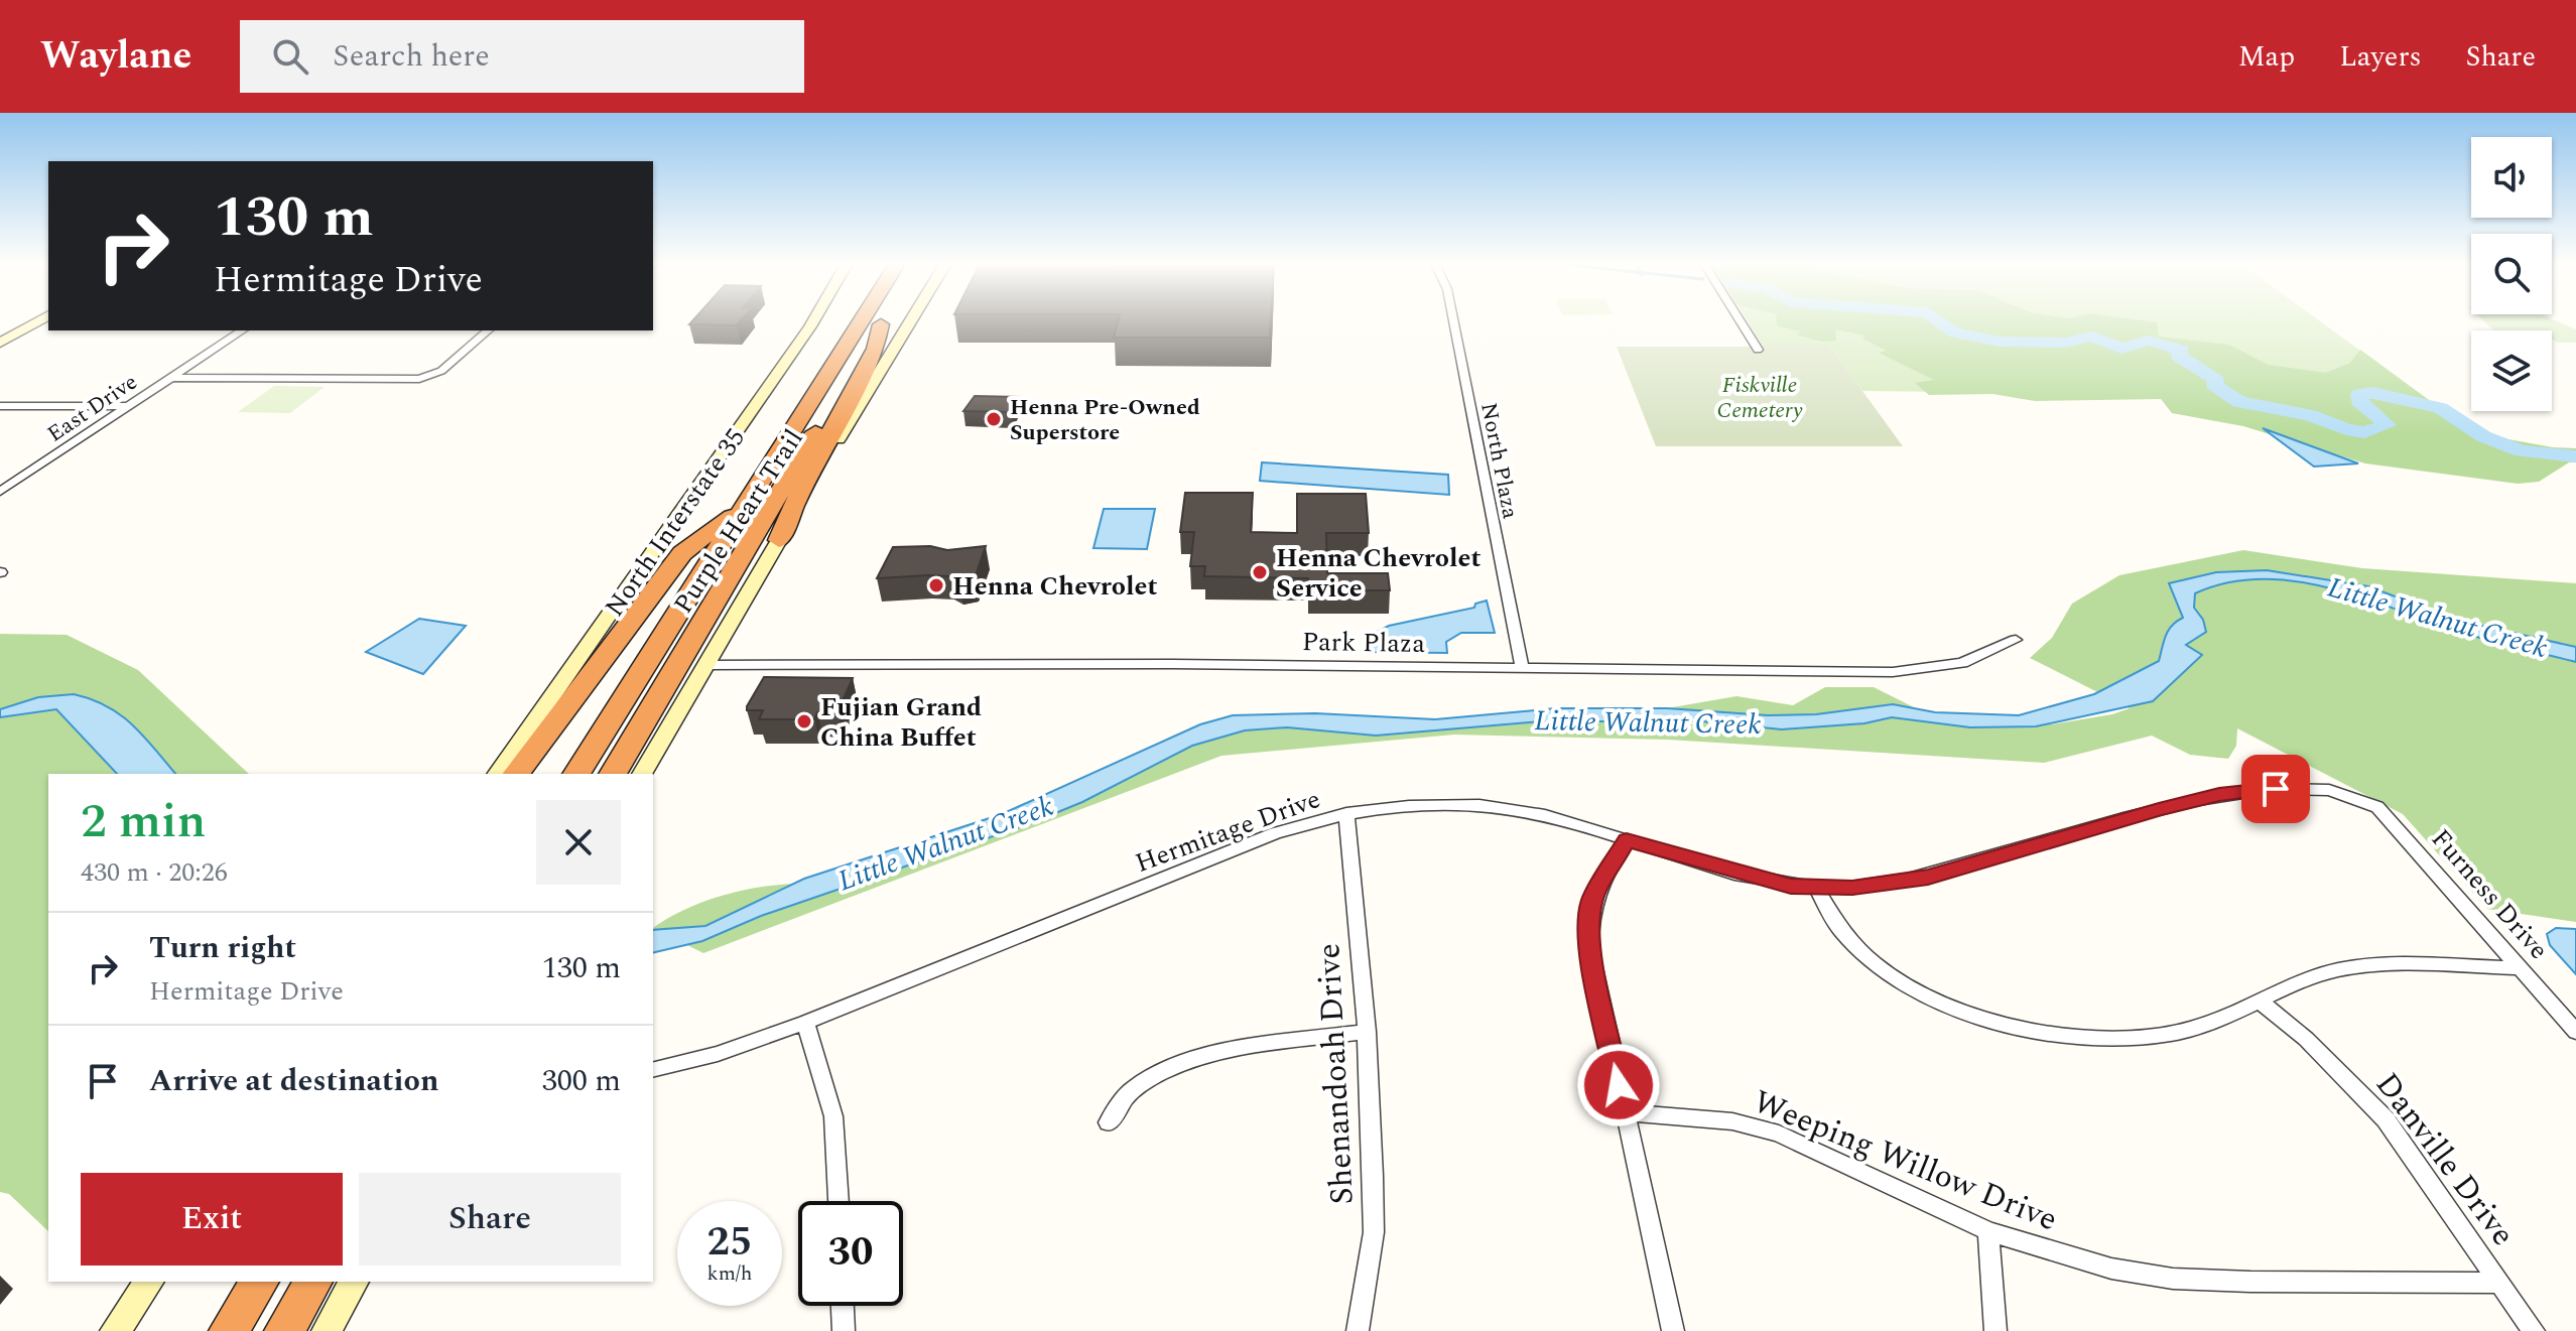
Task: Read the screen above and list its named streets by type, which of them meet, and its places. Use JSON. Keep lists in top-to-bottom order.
{
  "streets": {
    "highway": ["Purple Heart Trail"],
    "main road": ["North Interstate 35"],
    "street": [
      "East Drive",
      "North Plaza",
      "Park Plaza",
      "Hermitage Drive",
      "Furness Drive",
      "Shenandoah Drive",
      "Danville Drive",
      "Weeping Willow Drive"
    ]
  },
  "crossings": [
    ["North Plaza", "Park Plaza"],
    ["Hermitage Drive", "Furness Drive"],
    ["Hermitage Drive", "Shenandoah Drive"],
    ["Danville Drive", "Weeping Willow Drive"]
  ],
  "water": ["Little Walnut Creek"],
  "parks": ["Fiskville Cemetery"],
  "places": [
    "Henna Pre-Owned Superstore",
    "Henna Chevrolet Service",
    "Henna Chevrolet",
    "Fujian Grand China Buffet"
  ],
  "page": {
    "header": "Waylane",
    "search": "Search here",
    "nav": ["Map", "Layers", "Share"],
    "turn": ["130 m", "Hermitage Drive"],
    "heading": ["2 min", "430 m · 20:26"],
    "list": [
      {
        "name": "Turn right",
        "note": "Hermitage Drive",
        "value": "130 m"
      },
      {
        "name": "Arrive at destination",
        "value": "300 m"
      }
    ],
    "buttons": ["Exit", "Share"],
    "speed": "25 km/h",
    "limit": "30"
  }
}
